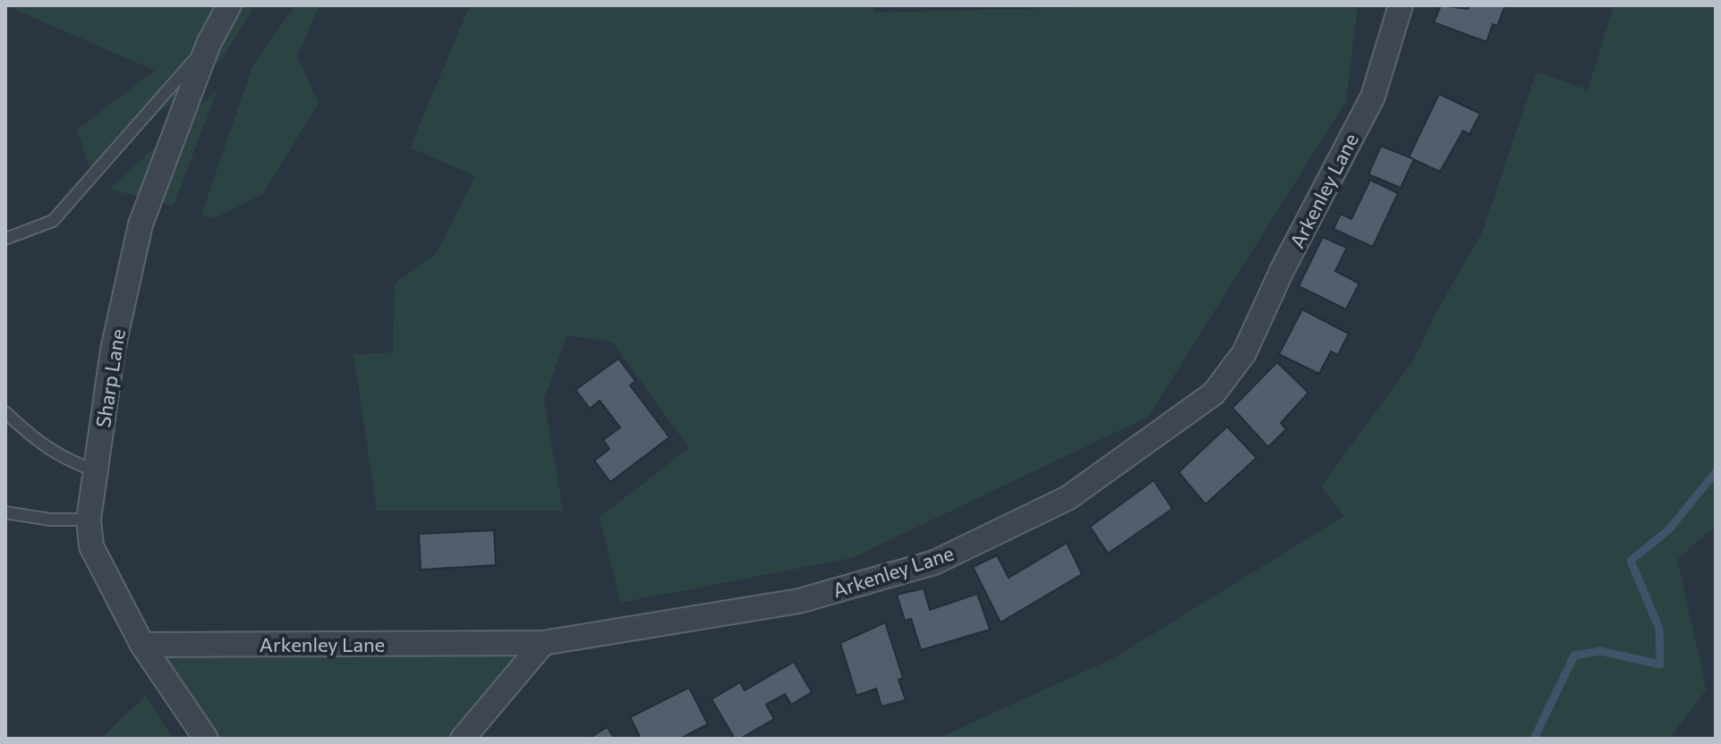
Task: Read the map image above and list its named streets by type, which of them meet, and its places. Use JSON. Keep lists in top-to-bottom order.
{
  "streets": {
    "street": ["Arkenley Lane", "Sharp Lane"]
  },
  "crossings": [
    ["Arkenley Lane", "Sharp Lane"]
  ]
}
